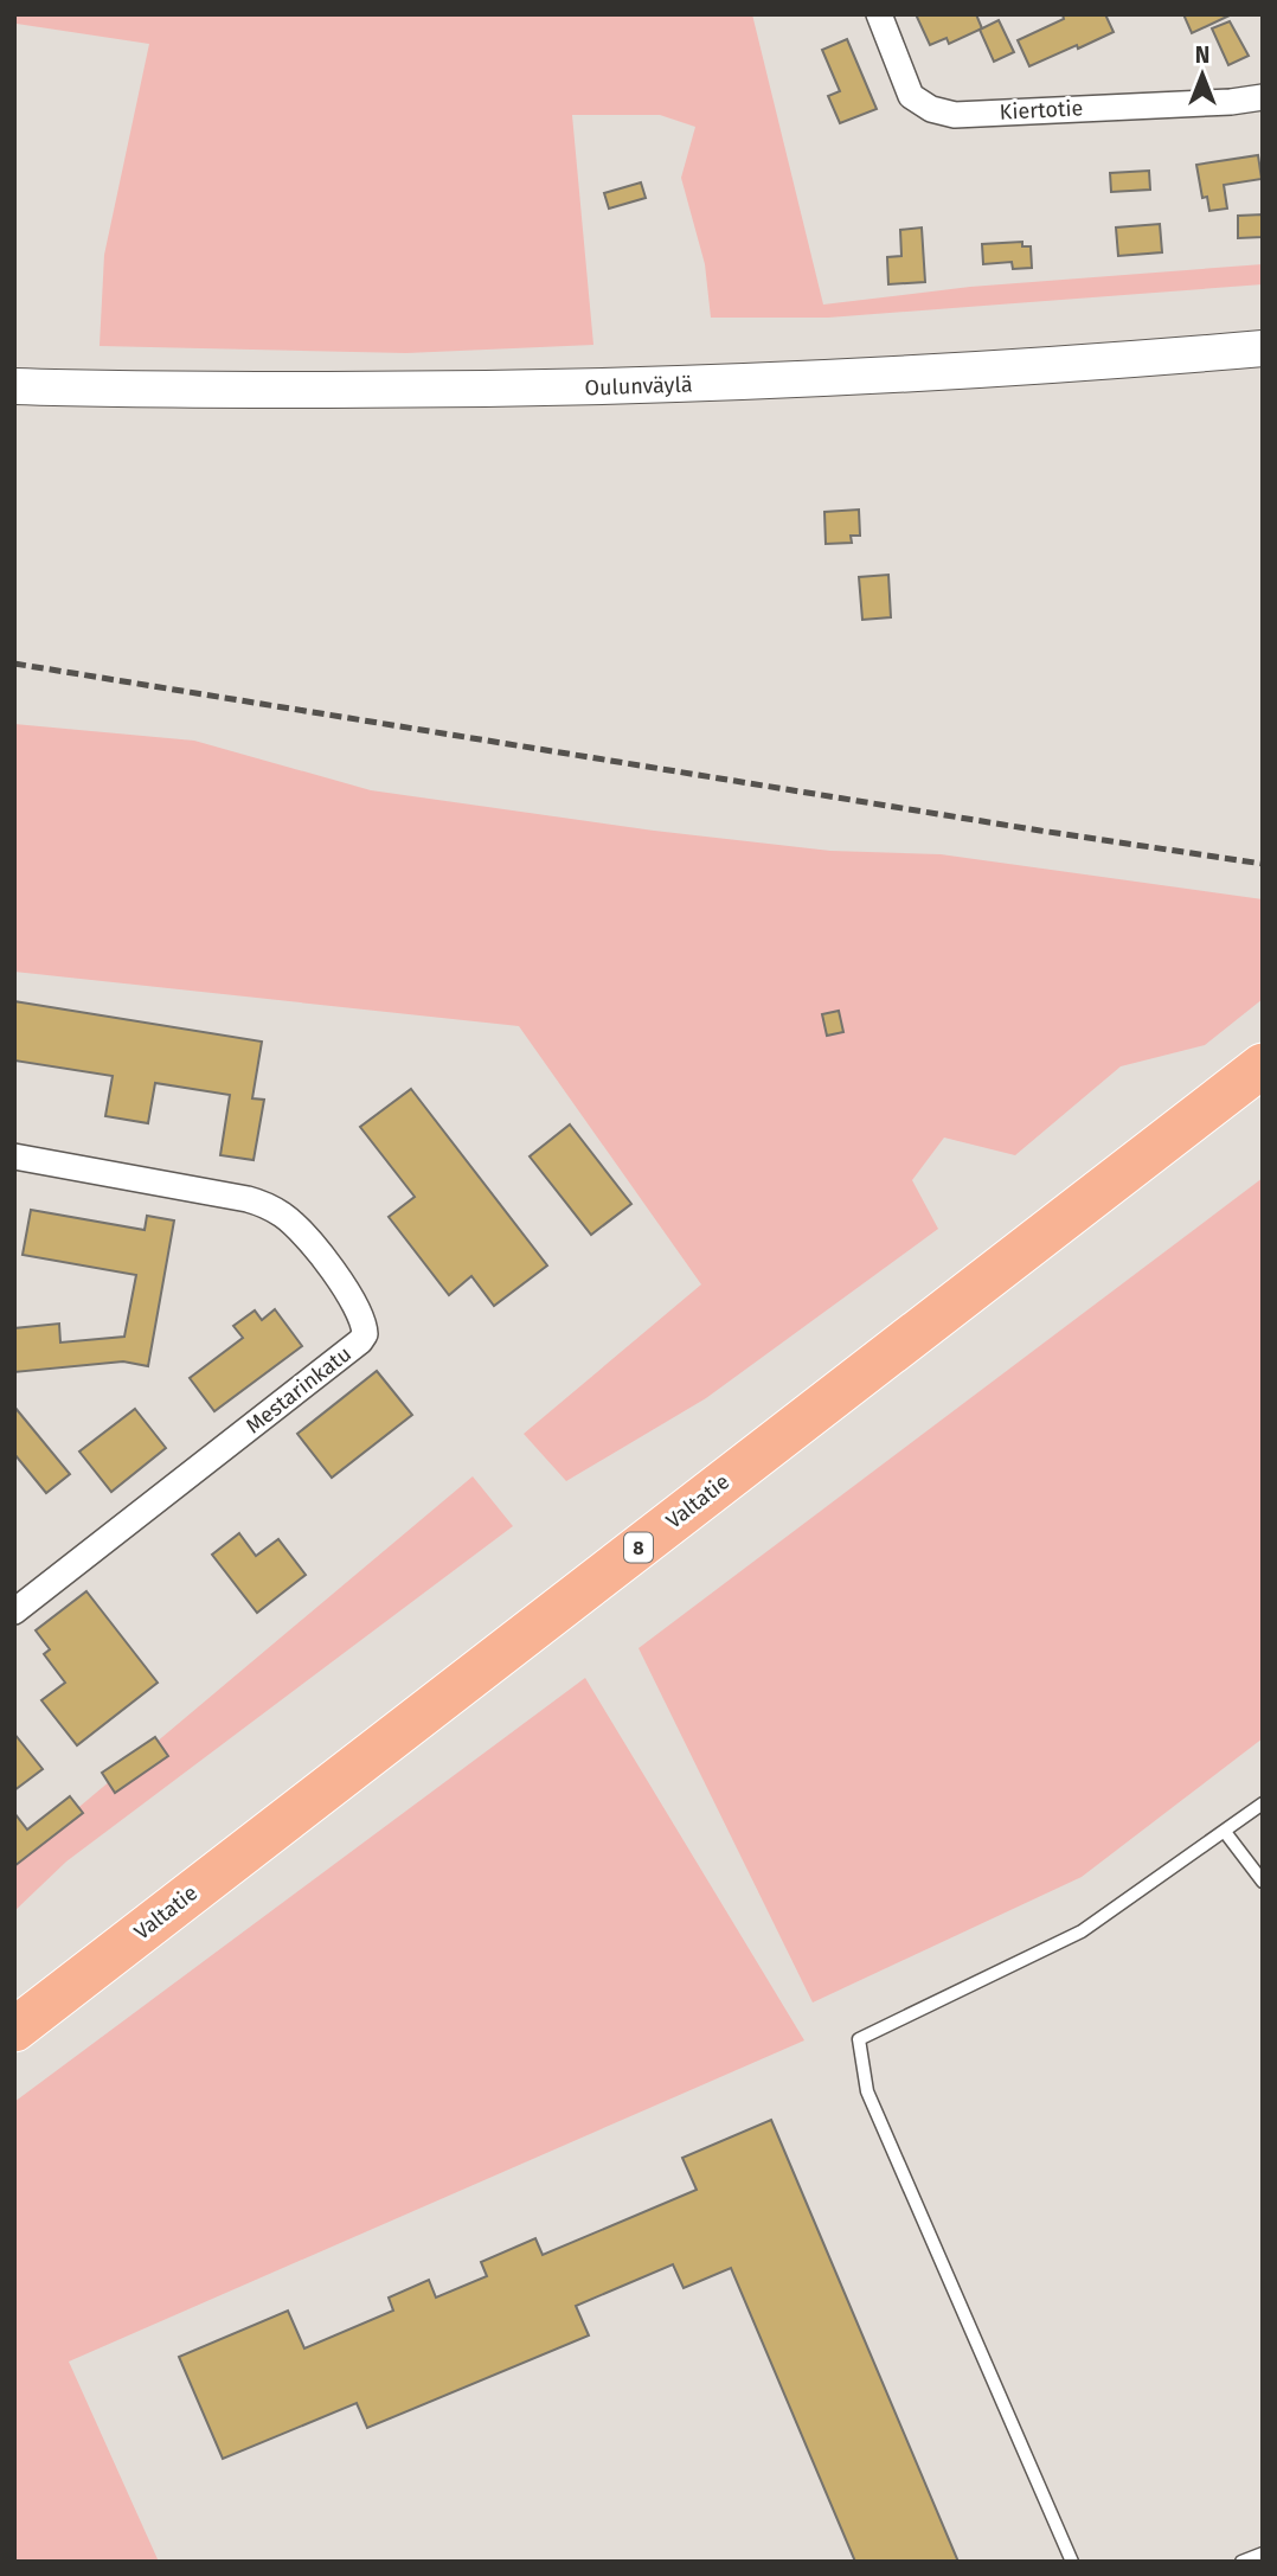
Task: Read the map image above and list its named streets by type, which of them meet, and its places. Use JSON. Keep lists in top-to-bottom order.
{
  "streets": {
    "highway": ["Valtatie", "8"],
    "main road": ["Oulunväylä"],
    "street": ["Kiertotie", "Mestarinkatu"]
  },
  "north": "top"
}
